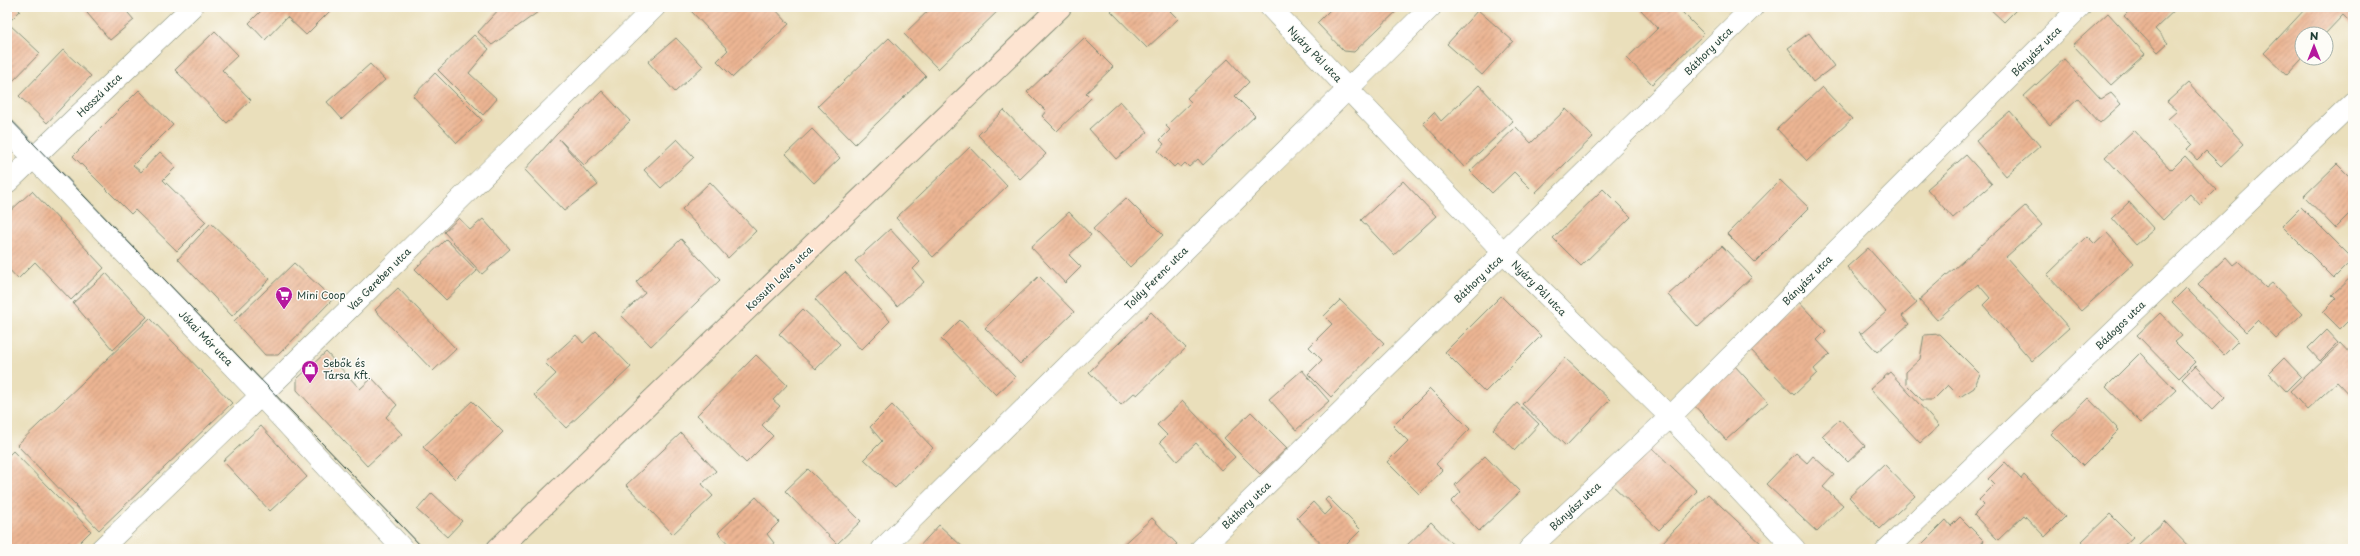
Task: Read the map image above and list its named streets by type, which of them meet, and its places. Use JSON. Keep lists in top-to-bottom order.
{
  "streets": {
    "street": [
      "Báthory utca",
      "Bányász utca",
      "Nyáry Pál utca",
      "Hosszú utca",
      "Kossuth Lajos utca",
      "Toldy Ferenc utca",
      "Vas Gereben utca",
      "Bádogos utca",
      "Jókai Mór utca"
    ]
  },
  "crossings": [
    ["Báthory utca", "Nyáry Pál utca"],
    ["Bányász utca", "Nyáry Pál utca"],
    ["Nyáry Pál utca", "Toldy Ferenc utca"],
    ["Hosszú utca", "Jókai Mór utca"],
    ["Vas Gereben utca", "Jókai Mór utca"]
  ],
  "places": {
    "supermarket": ["Mini Coop"],
    "shop": ["Sebők és Társa Kft."]
  },
  "north": "top"
}
